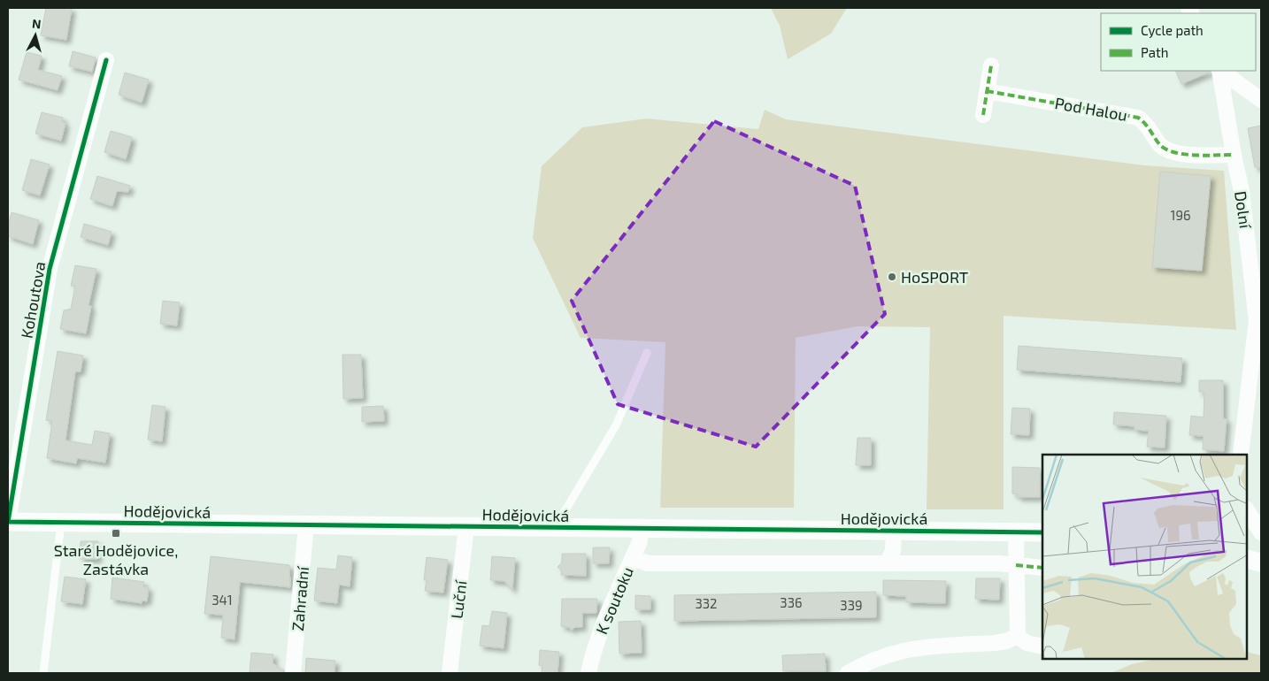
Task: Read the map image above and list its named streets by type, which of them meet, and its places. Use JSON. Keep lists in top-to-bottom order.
{
  "streets": {
    "street": [
      "Pod Halou",
      "Dolní",
      "Kohoutova",
      "Hodějovická",
      "Zahradní",
      "Luční",
      "K soutoku"
    ]
  },
  "crossings": [
    ["Pod Halou", "Dolní"],
    ["Kohoutova", "Hodějovická"],
    ["Hodějovická", "Zahradní"],
    ["Hodějovická", "Luční"],
    ["Hodějovická", "K soutoku"]
  ],
  "places": {
    "other": ["HoSPORT"],
    "transit": ["Staré Hodějovice, Zastávka"]
  },
  "house_numbers": [
    "196",
    "341",
    "336",
    "332",
    "339"
  ],
  "legend": ["Cycle path", "Path"],
  "north": "top"
}
